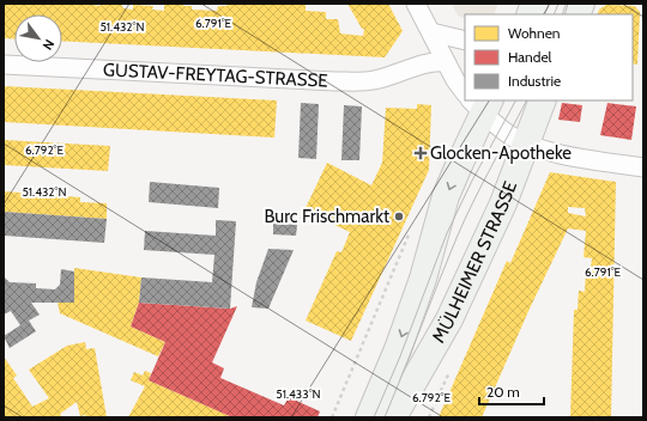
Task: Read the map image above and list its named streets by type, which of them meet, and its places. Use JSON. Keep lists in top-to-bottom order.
{
  "streets": {
    "main road": ["MÜLHEIMER STRASSE"],
    "street": ["GUSTAV-FREYTAG-STRASSE"]
  },
  "places": {
    "health": ["Glocken-Apotheke"],
    "other": ["Burc Frischmarkt"]
  },
  "legend": ["Wohnen", "Handel", "Industrie"],
  "scale_bar": "20 m",
  "north": "bottom right",
  "coordinates": [
    "6.791°E",
    "51.432°N",
    "6.792°E",
    "51.433°N"
  ]
}
